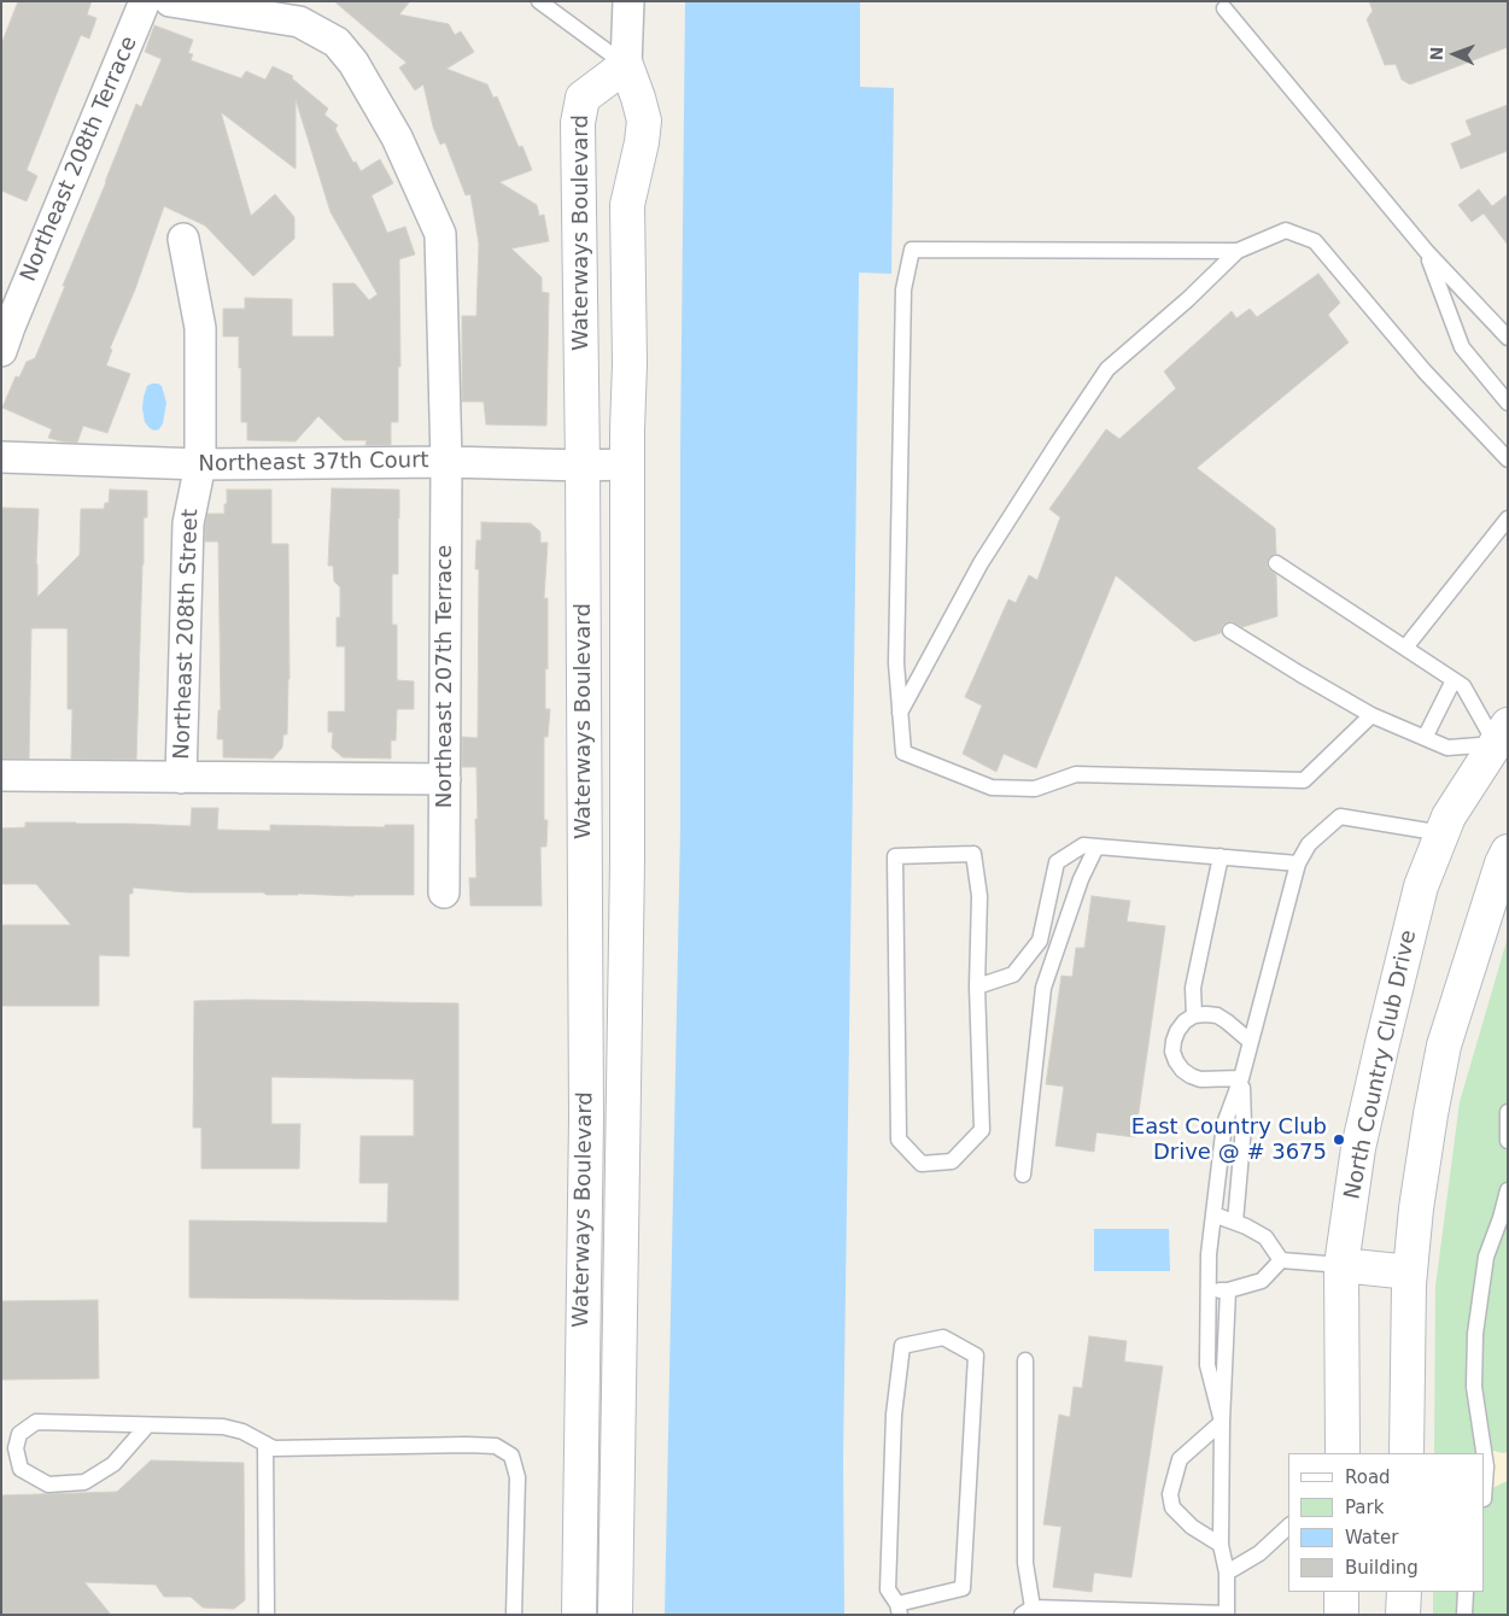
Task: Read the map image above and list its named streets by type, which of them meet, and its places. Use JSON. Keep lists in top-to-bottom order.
{
  "streets": {
    "street": [
      "Northeast 208th Terrace",
      "Waterways Boulevard",
      "Northeast 37th Court",
      "Northeast 208th Street",
      "Northeast 207th Terrace",
      "North Country Club Drive"
    ]
  },
  "crossings": [
    ["Waterways Boulevard", "Northeast 37th Court"],
    ["Northeast 37th Court", "Northeast 208th Street"],
    ["Northeast 37th Court", "Northeast 207th Terrace"]
  ],
  "places": ["East Country Club Drive @ # 3675"],
  "legend": [
    "Road",
    "Park",
    "Water",
    "Building"
  ],
  "north": "left"
}
